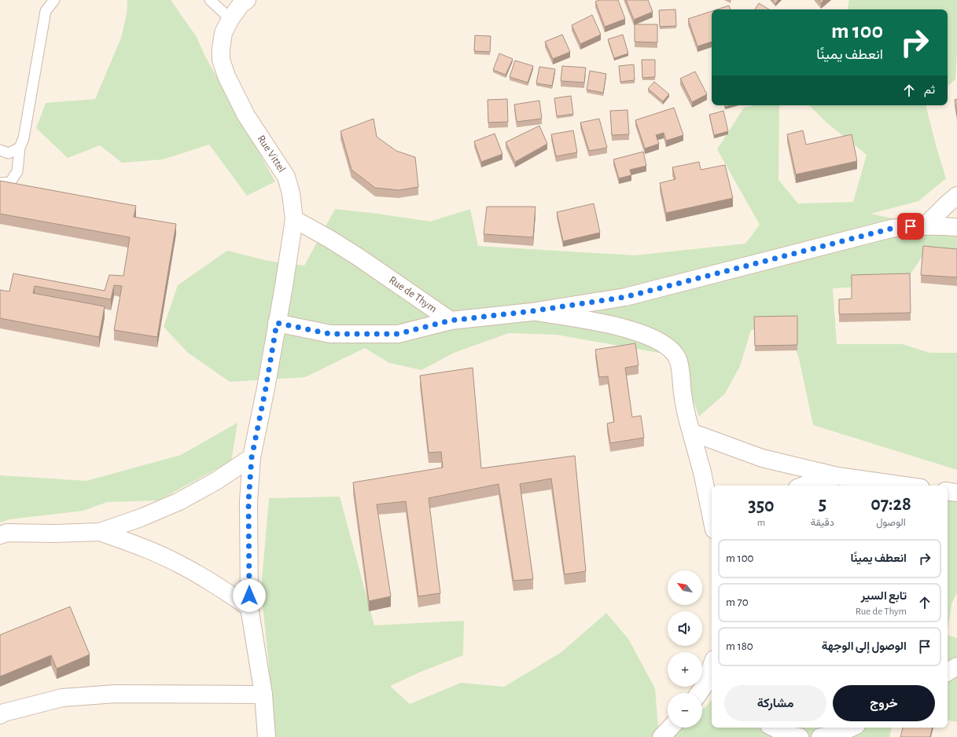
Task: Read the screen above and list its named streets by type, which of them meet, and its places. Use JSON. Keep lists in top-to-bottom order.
{
  "streets": {
    "street": ["Rue Vittel", "Rue de Thym"]
  },
  "crossings": [
    ["Rue Vittel", "Rue de Thym"]
  ],
  "north": "top left",
  "page": {
    "turn": ["100 m", "انعطف يمينًا"],
    "then": "ثم",
    "eta": [
      "07:28",
      "الوصول",
      "5",
      "دقيقة",
      "350",
      "m"
    ],
    "list": [
      {
        "name": "انعطف يمينًا",
        "value": "100 m"
      },
      {
        "name": "تابع السير",
        "note": "Rue de Thym",
        "value": "70 m"
      },
      {
        "name": "الوصول إلى الوجهة",
        "value": "180 m"
      }
    ],
    "map_buttons": ["+", "−"],
    "buttons": ["خروج", "مشاركة"]
  }
}
